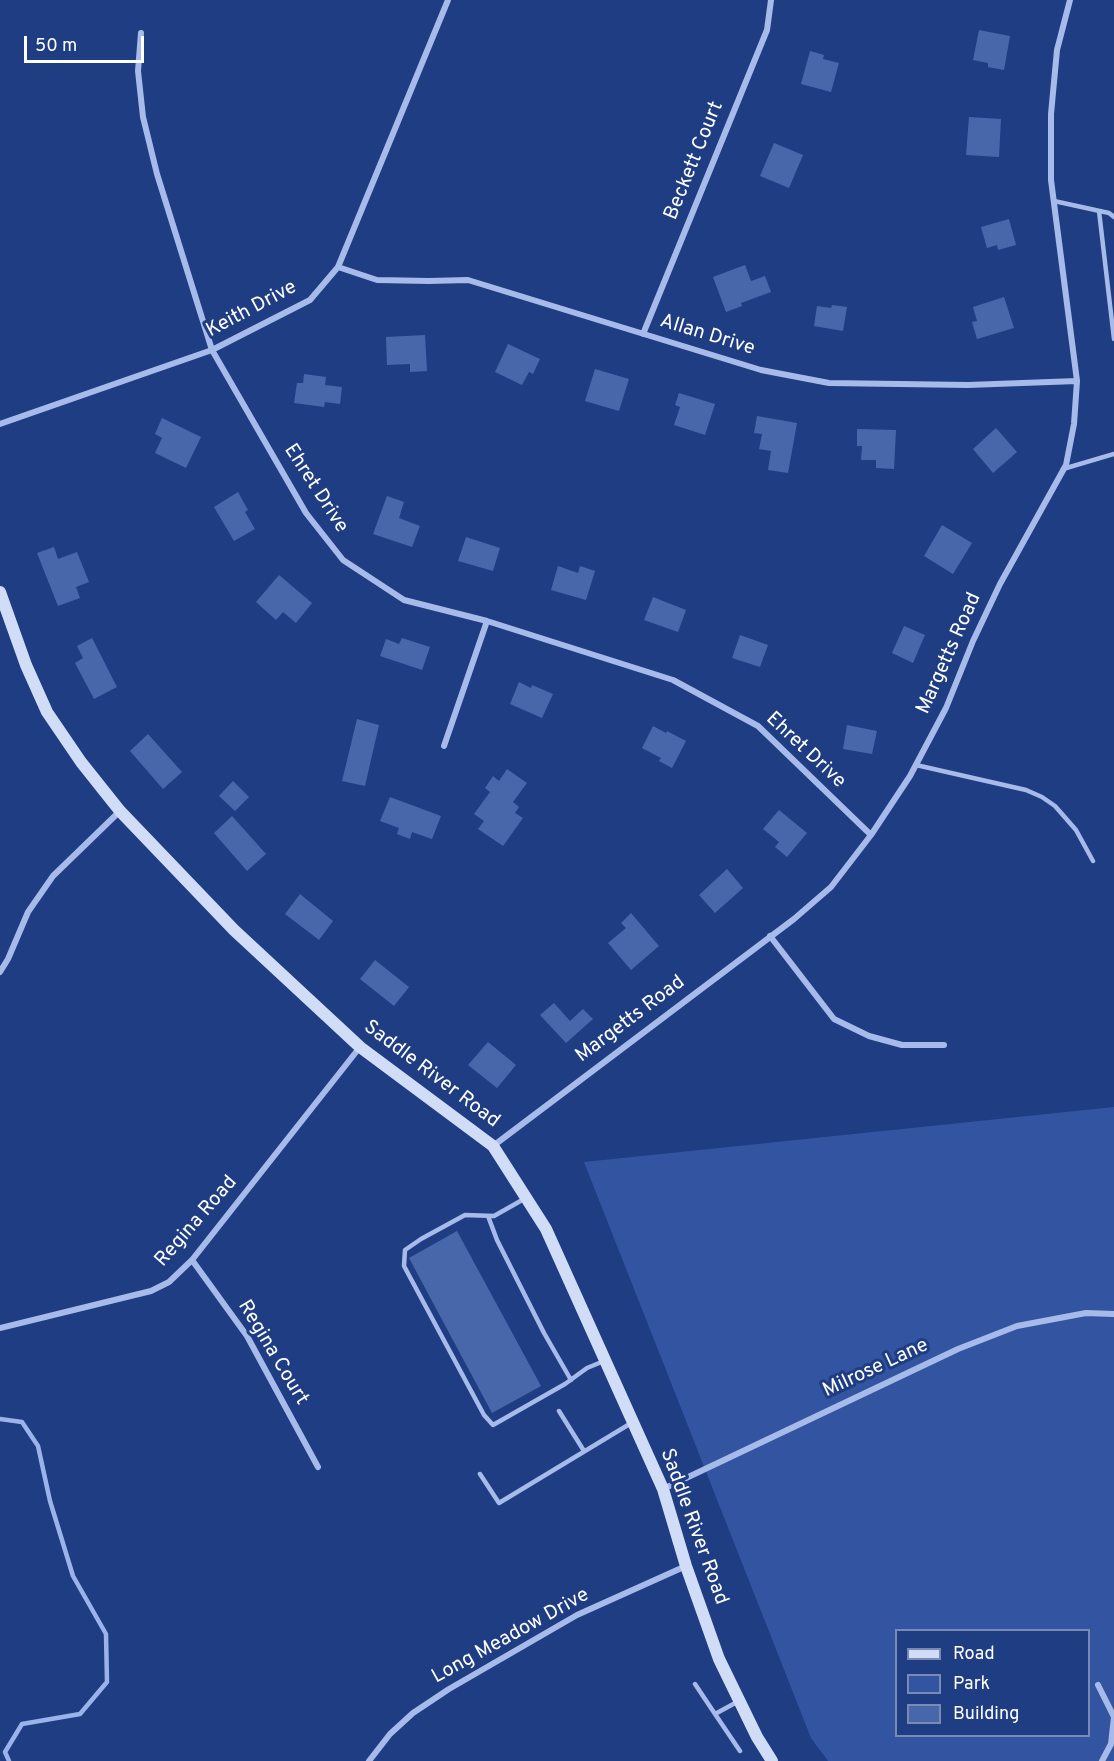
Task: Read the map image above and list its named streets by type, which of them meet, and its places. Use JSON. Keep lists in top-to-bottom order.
{
  "streets": {
    "main road": ["Saddle River Road"],
    "street": [
      "Beckett Court",
      "Keith Drive",
      "Allan Drive",
      "Ehret Drive",
      "Margetts Road",
      "Regina Road",
      "Regina Court",
      "Milrose Lane",
      "Long Meadow Drive"
    ]
  },
  "crossings": [
    ["Beckett Court", "Allan Drive"],
    ["Keith Drive", "Allan Drive"],
    ["Keith Drive", "Ehret Drive"],
    ["Allan Drive", "Margetts Road"],
    ["Ehret Drive", "Margetts Road"],
    ["Margetts Road", "Saddle River Road"],
    ["Saddle River Road", "Regina Road"],
    ["Saddle River Road", "Milrose Lane"],
    ["Saddle River Road", "Long Meadow Drive"],
    ["Regina Road", "Regina Court"]
  ],
  "legend": ["Road", "Park", "Building"],
  "scale_bar": "50 m"
}
